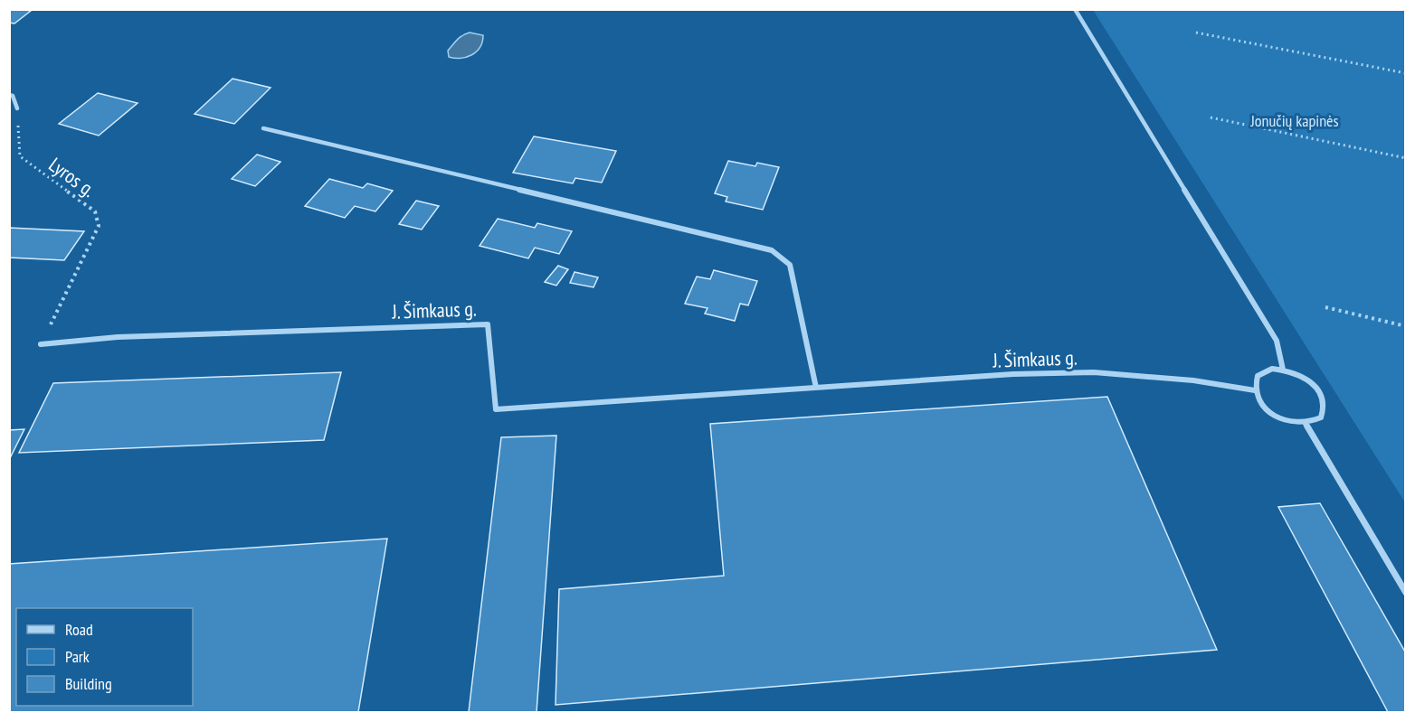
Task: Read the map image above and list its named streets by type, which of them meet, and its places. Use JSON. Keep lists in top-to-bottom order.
{
  "streets": {
    "street": ["J. Šimkaus g."],
    "path": ["Lyros g."]
  },
  "crossings": [
    ["Lyros g.", "J. Šimkaus g."]
  ],
  "parks": ["Jonučių kapinės"],
  "legend": ["Road", "Park", "Building"]
}
